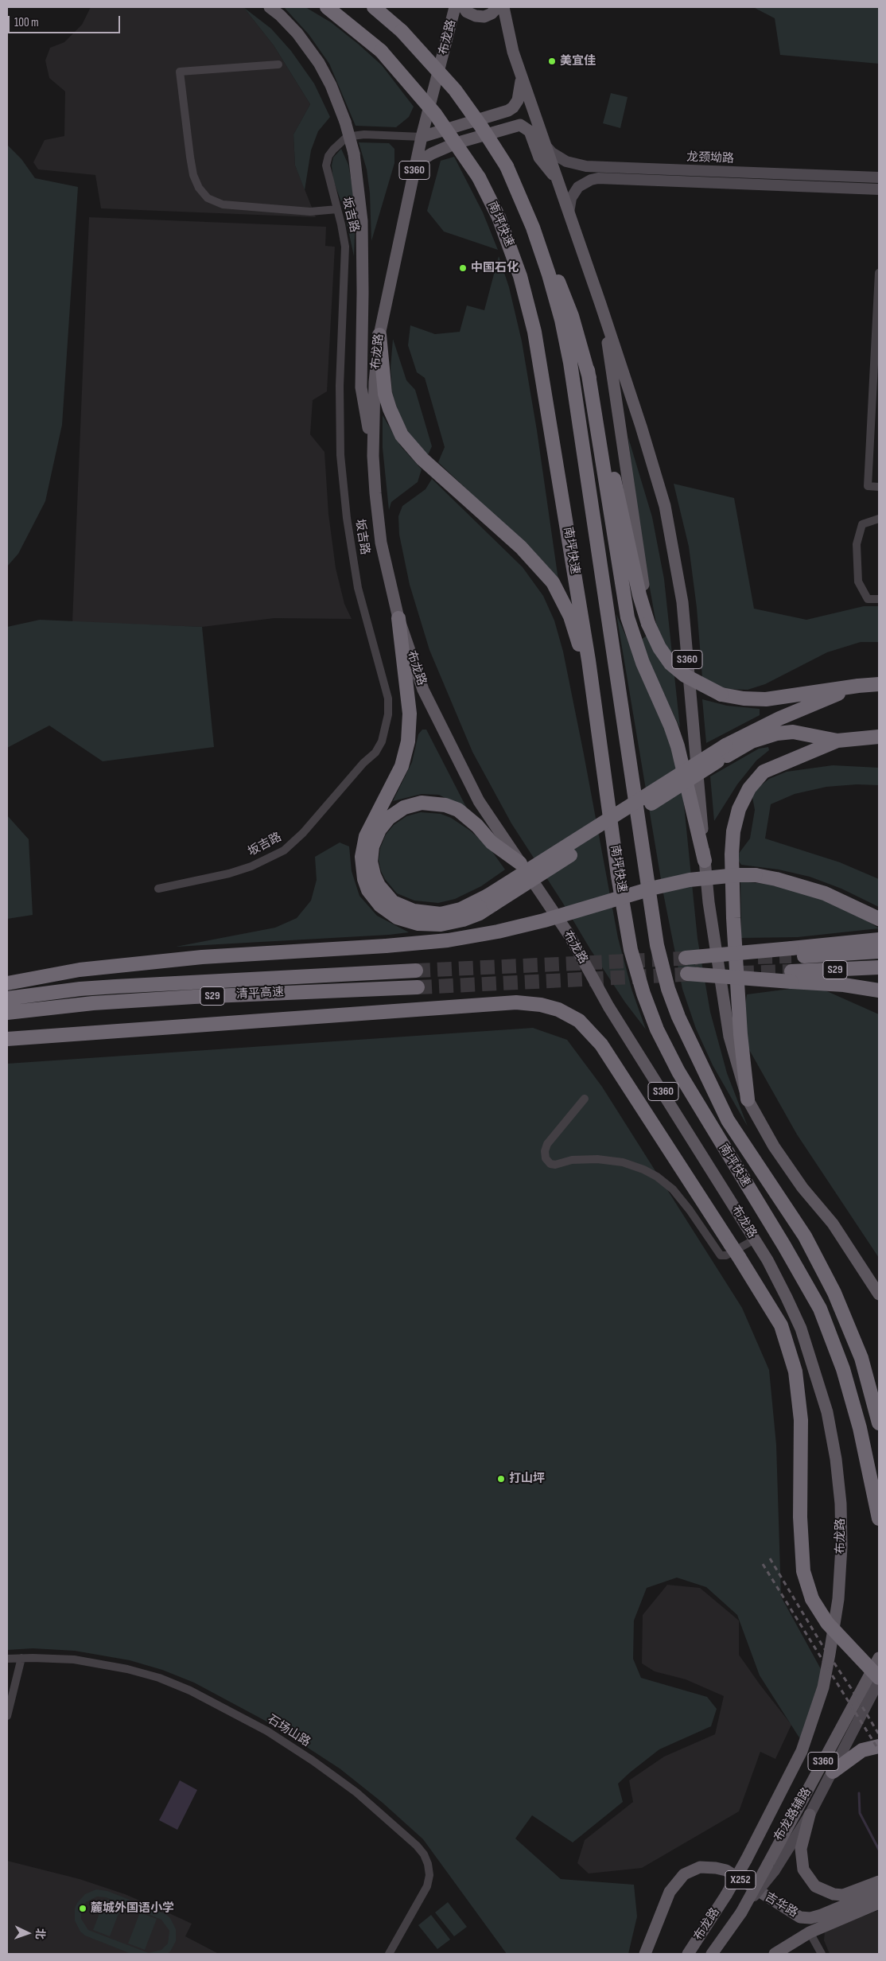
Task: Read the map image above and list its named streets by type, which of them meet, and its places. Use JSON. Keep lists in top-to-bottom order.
{
  "streets": {
    "highway": ["南坪快速", "S29", "清平高速"],
    "main road": [
      "布龙路",
      "龙颈坳路",
      "S360",
      "布龙路辅路",
      "X252",
      "吉华路"
    ],
    "street": ["坂吉路", "石场山路"]
  },
  "crossings": [
    ["布龙路", "坂吉路"],
    ["龙颈坳路", "S360"],
    ["S360", "布龙路辅路"]
  ],
  "places": [
    "美宜佳",
    "中国石化",
    "打山坪",
    "麓城外国语小学"
  ],
  "scale_bar": "100 m",
  "north": "right"
}
